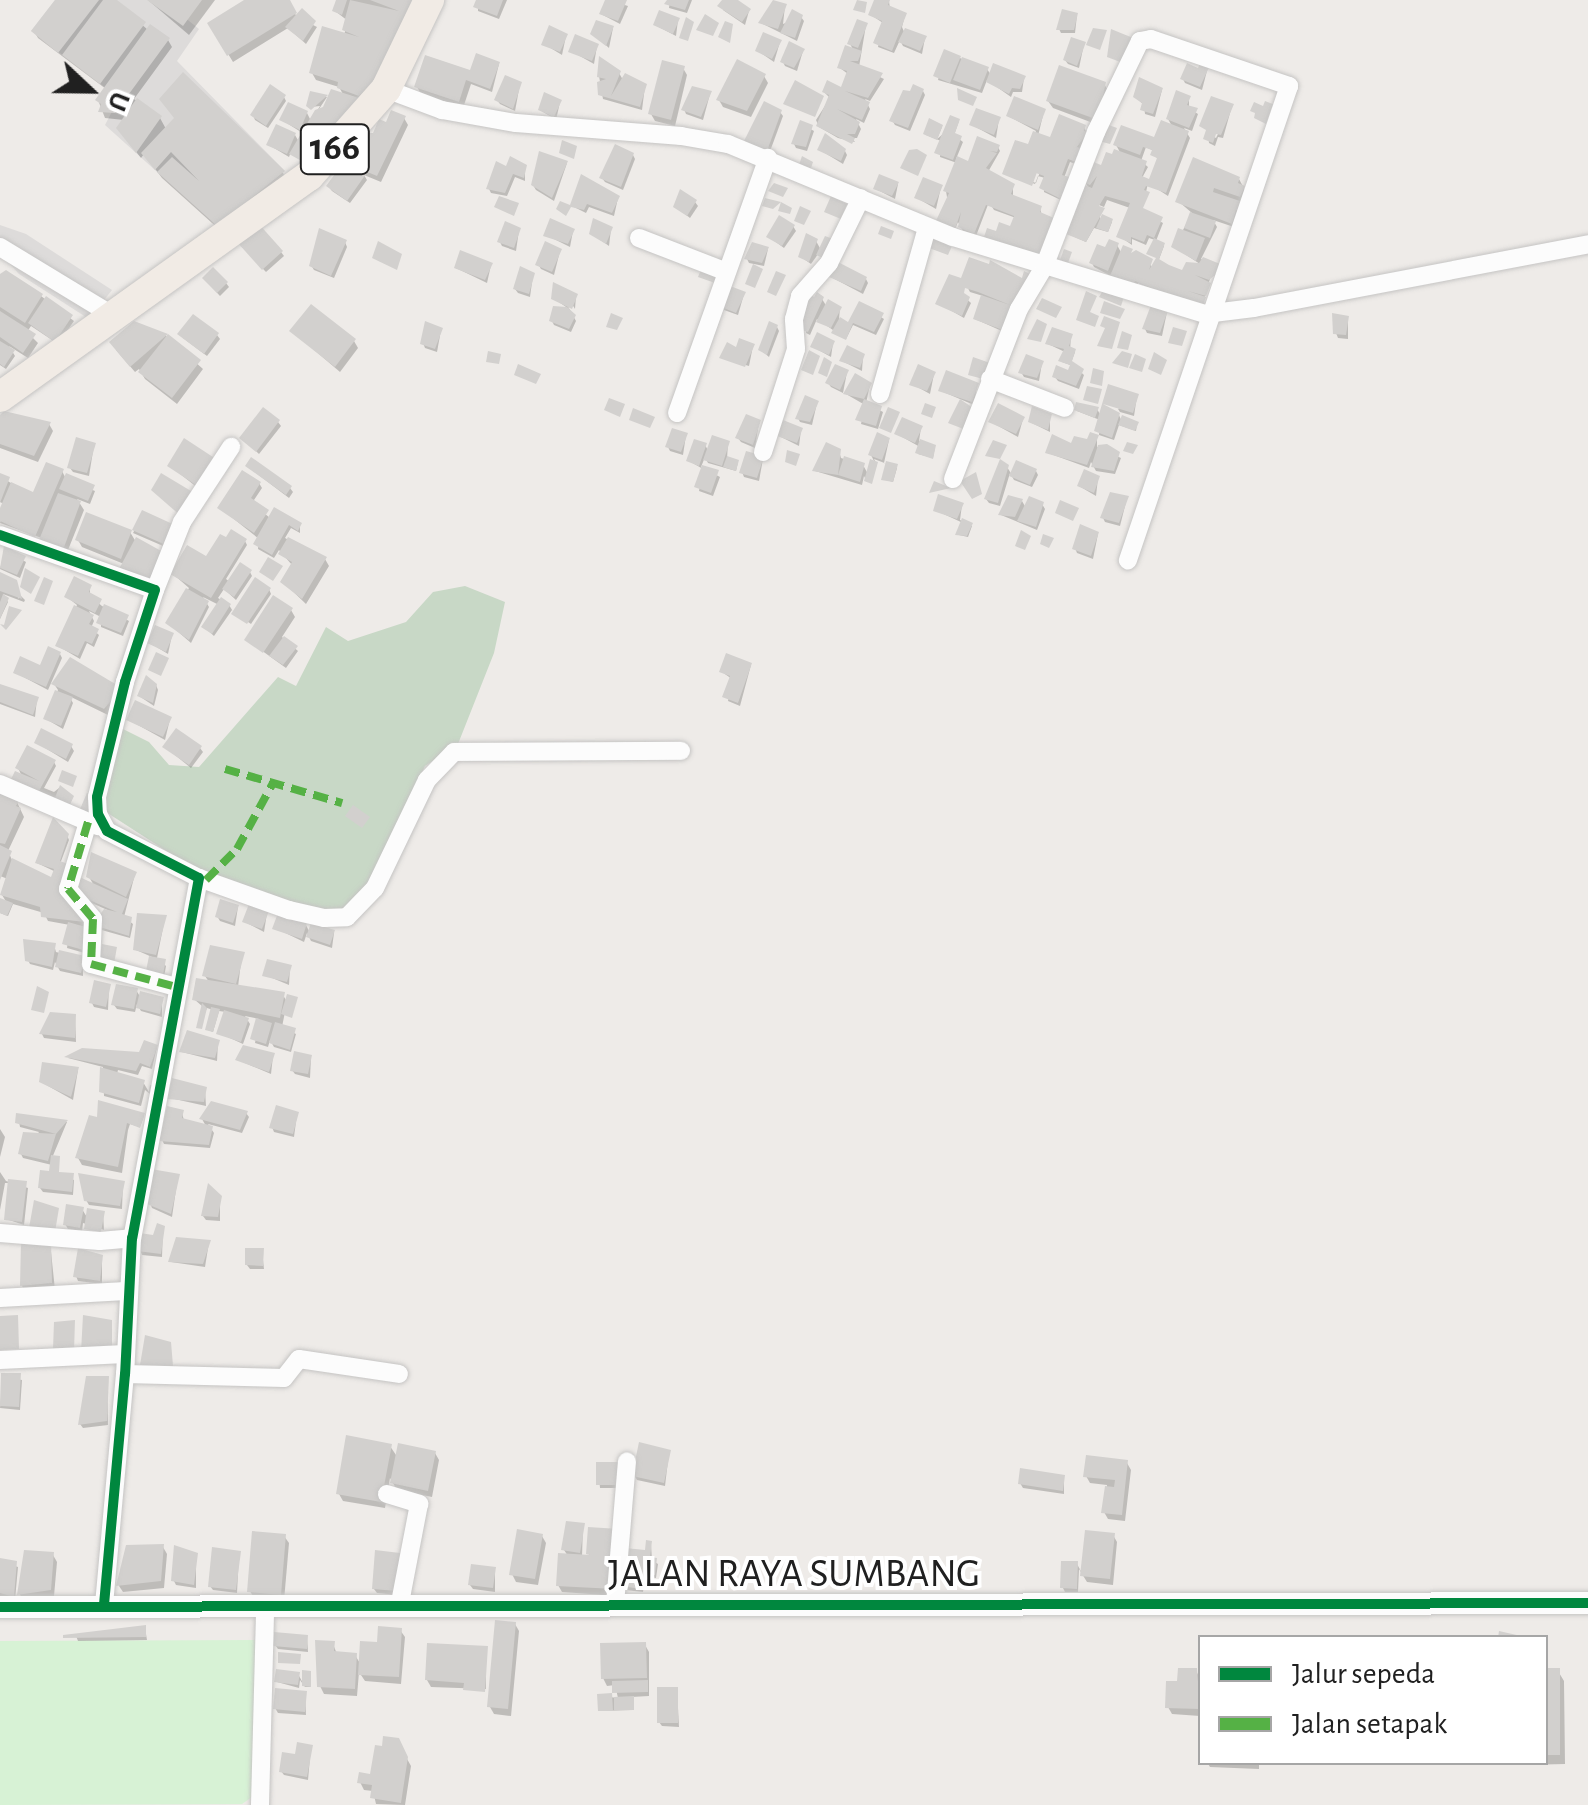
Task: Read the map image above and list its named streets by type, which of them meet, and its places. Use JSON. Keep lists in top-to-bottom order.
{
  "streets": {
    "main road": ["166"],
    "street": ["JALAN RAYA SUMBANG"]
  },
  "legend": ["Jalur sepeda", "Jalan setapak"],
  "north": "right"
}
